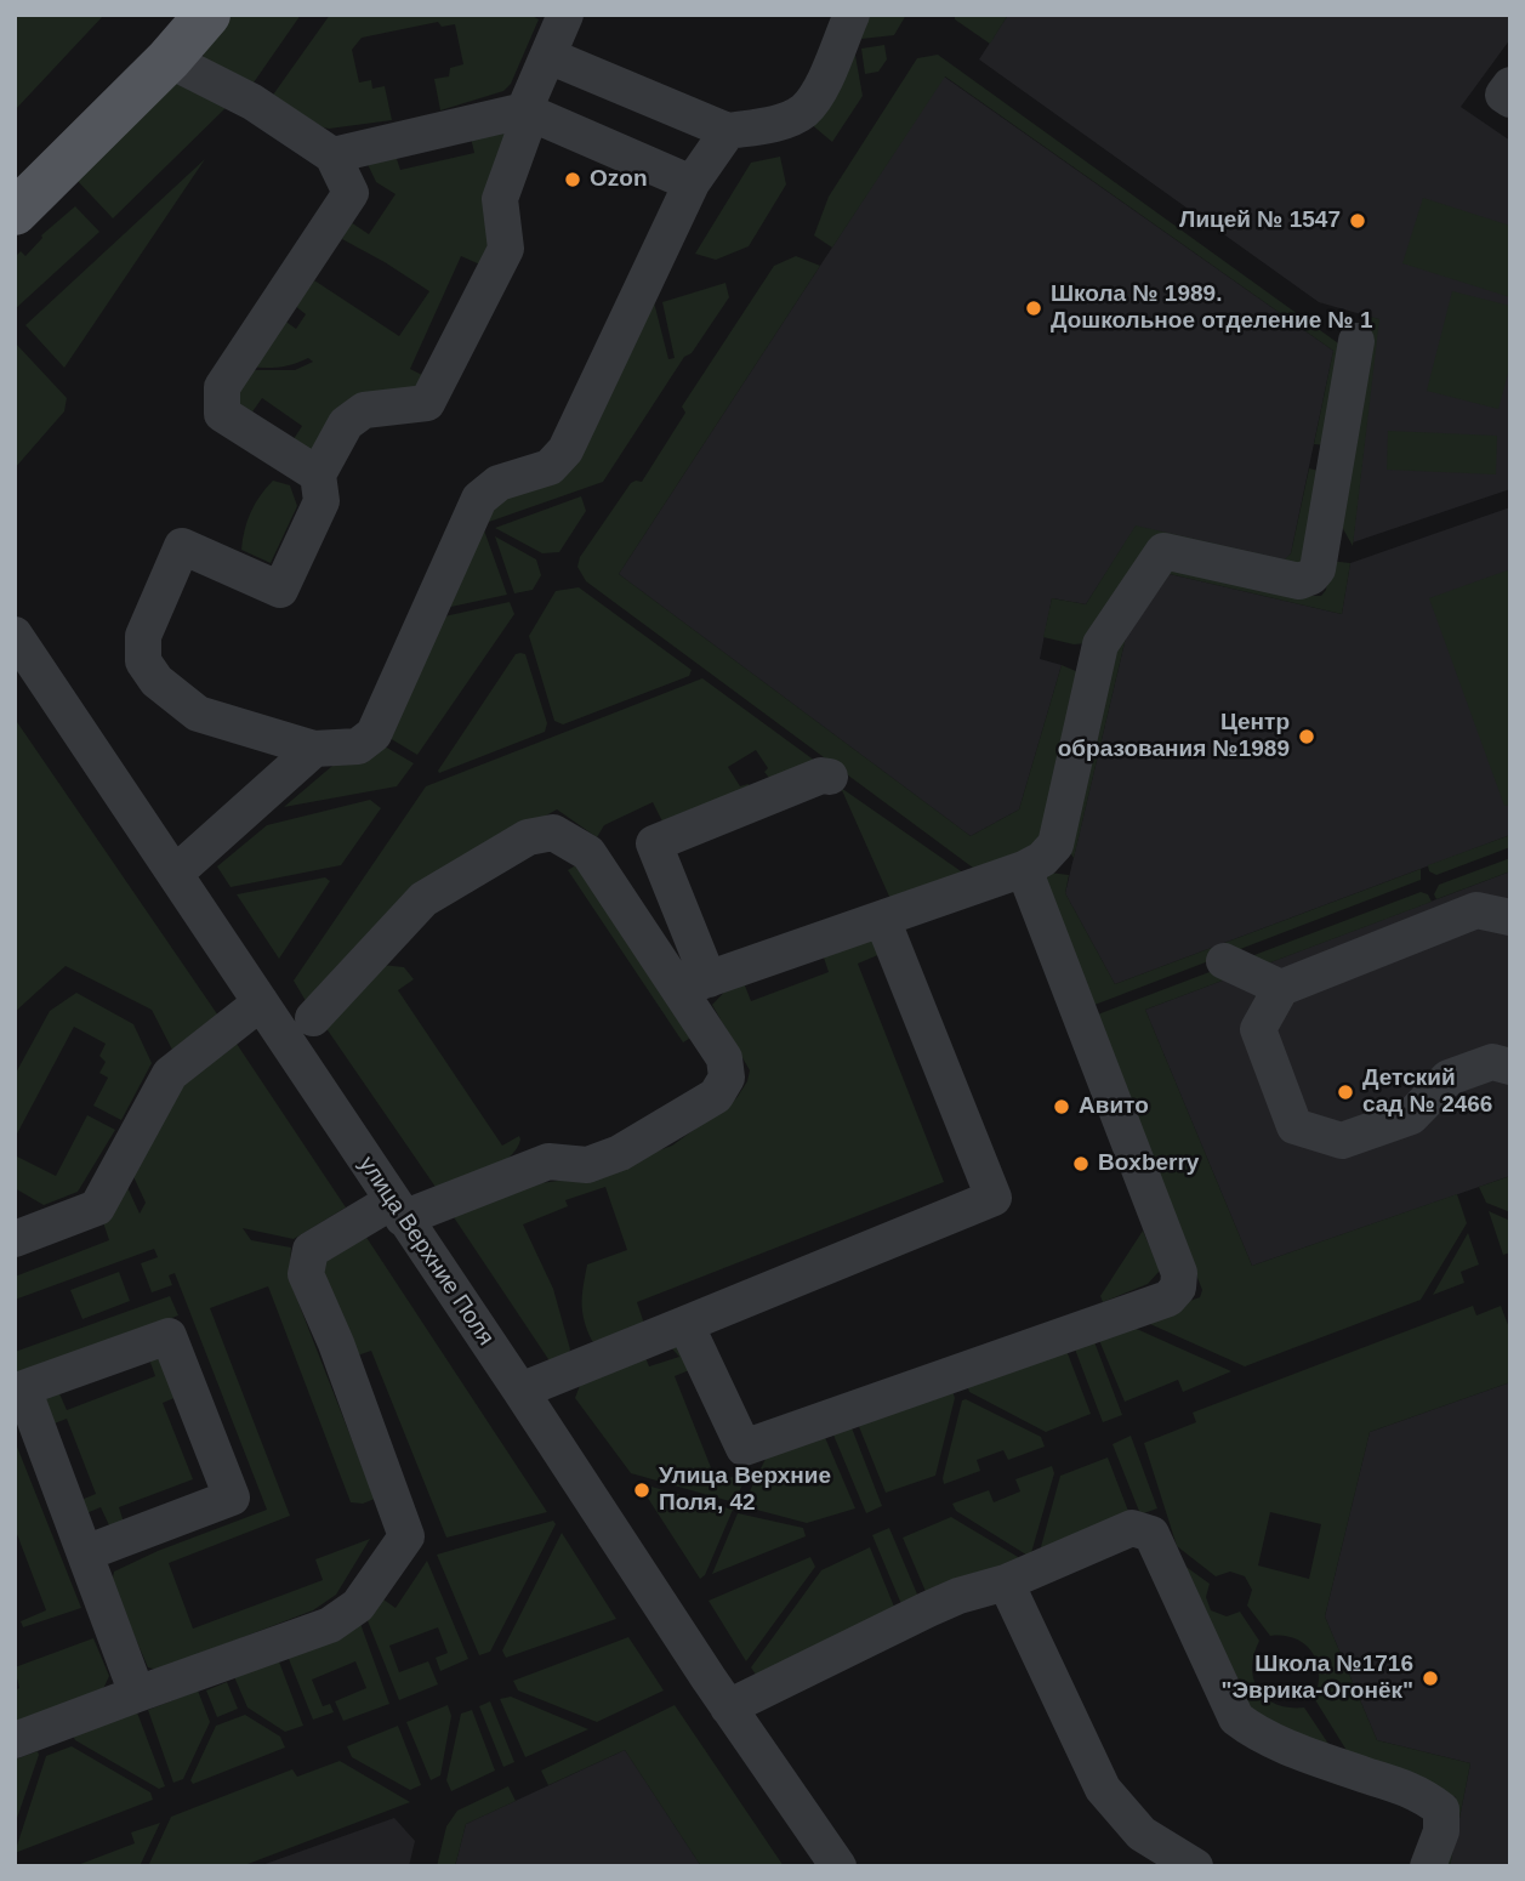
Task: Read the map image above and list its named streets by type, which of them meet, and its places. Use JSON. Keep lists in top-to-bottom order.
{
  "streets": {
    "street": ["улица Верхние Поля"]
  },
  "places": [
    "Ozon",
    "Лицей № 1547",
    "Школа № 1989. Дошкольное отделение № 1",
    "Центр образования №1989",
    "Детский сад № 2466",
    "Авито",
    "Boxberry",
    "Улица Верхние Поля, 42",
    "Школа №1716 \"Эврика-Огонёк\""
  ]
}
